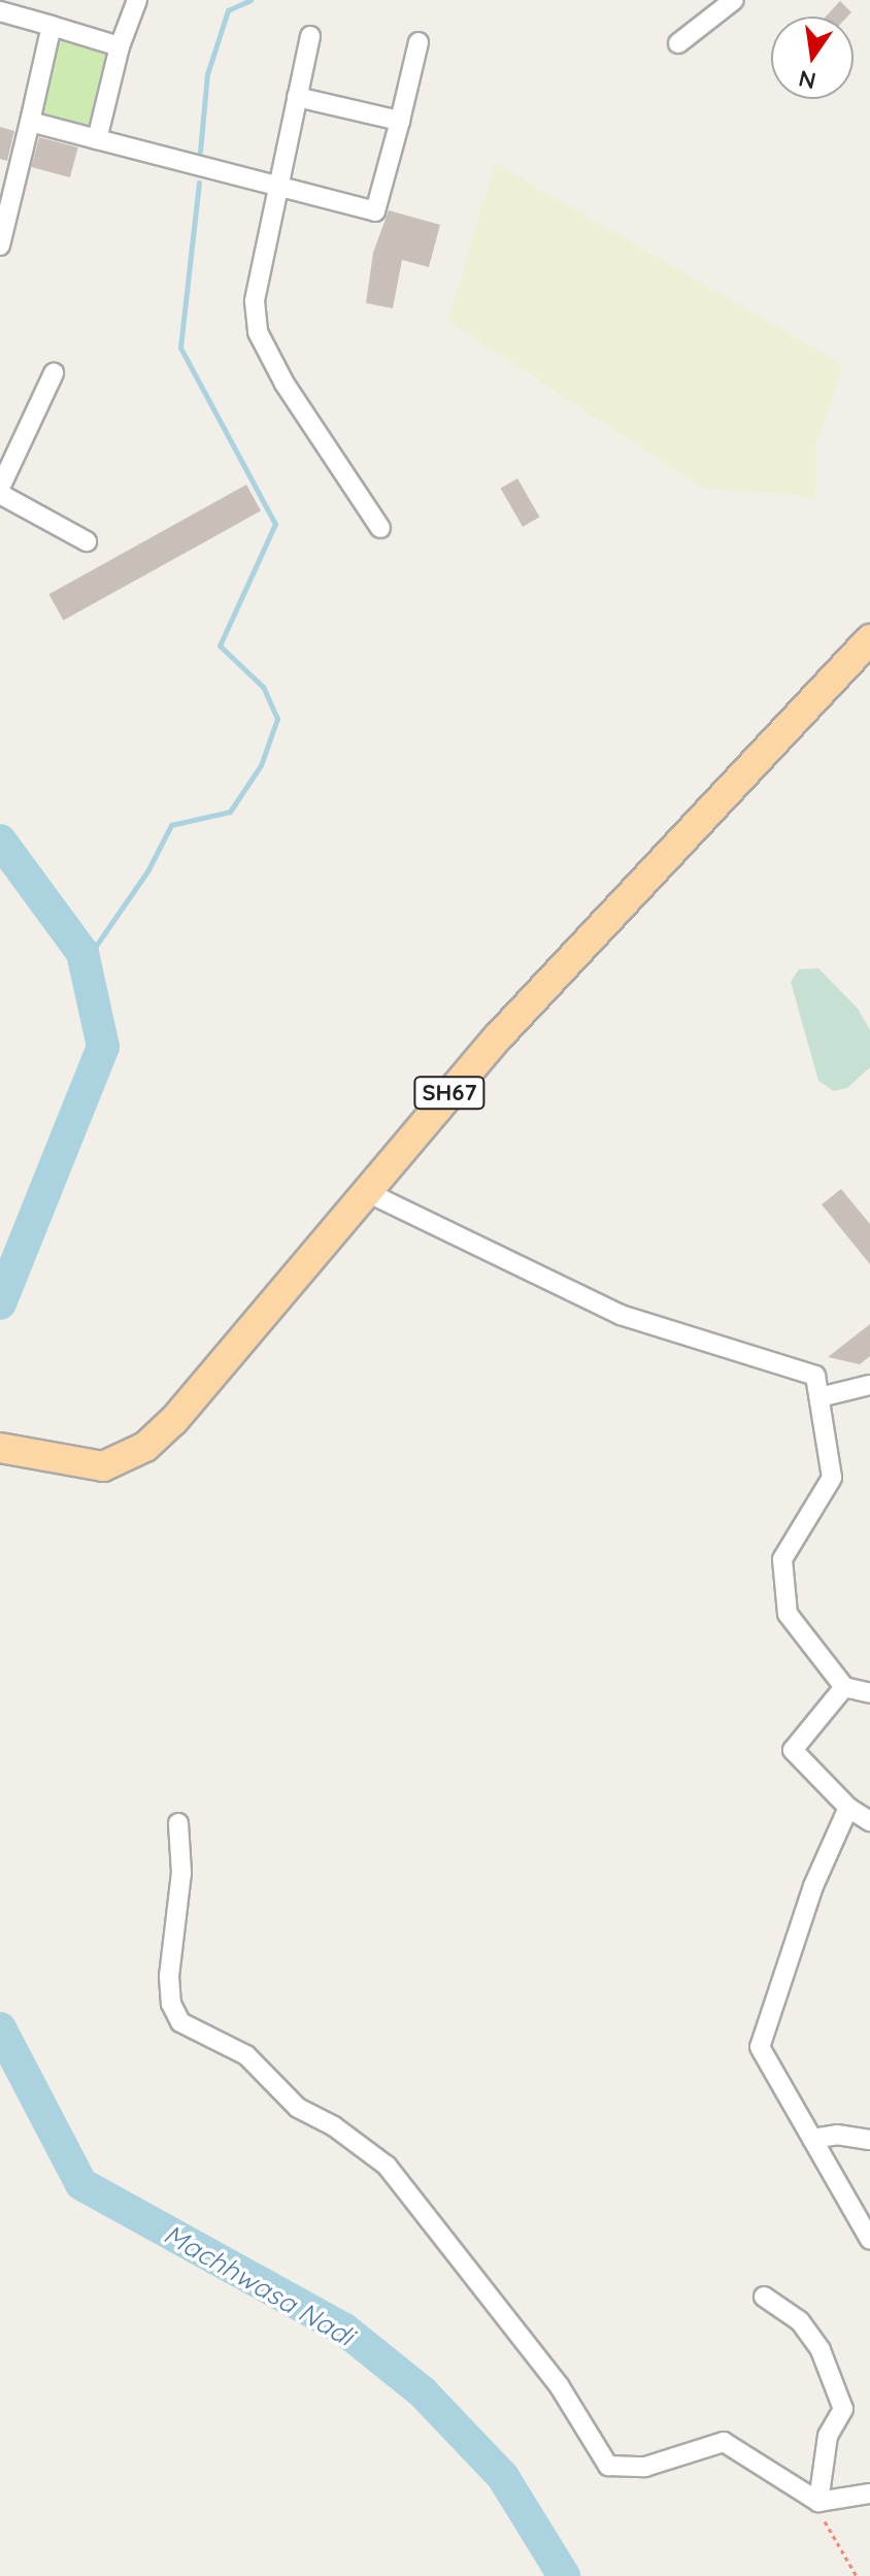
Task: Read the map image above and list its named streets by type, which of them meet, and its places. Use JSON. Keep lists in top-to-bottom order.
{
  "streets": {
    "main road": ["SH67"]
  },
  "water": ["Machhwasa Nadi"],
  "north": "bottom"
}
